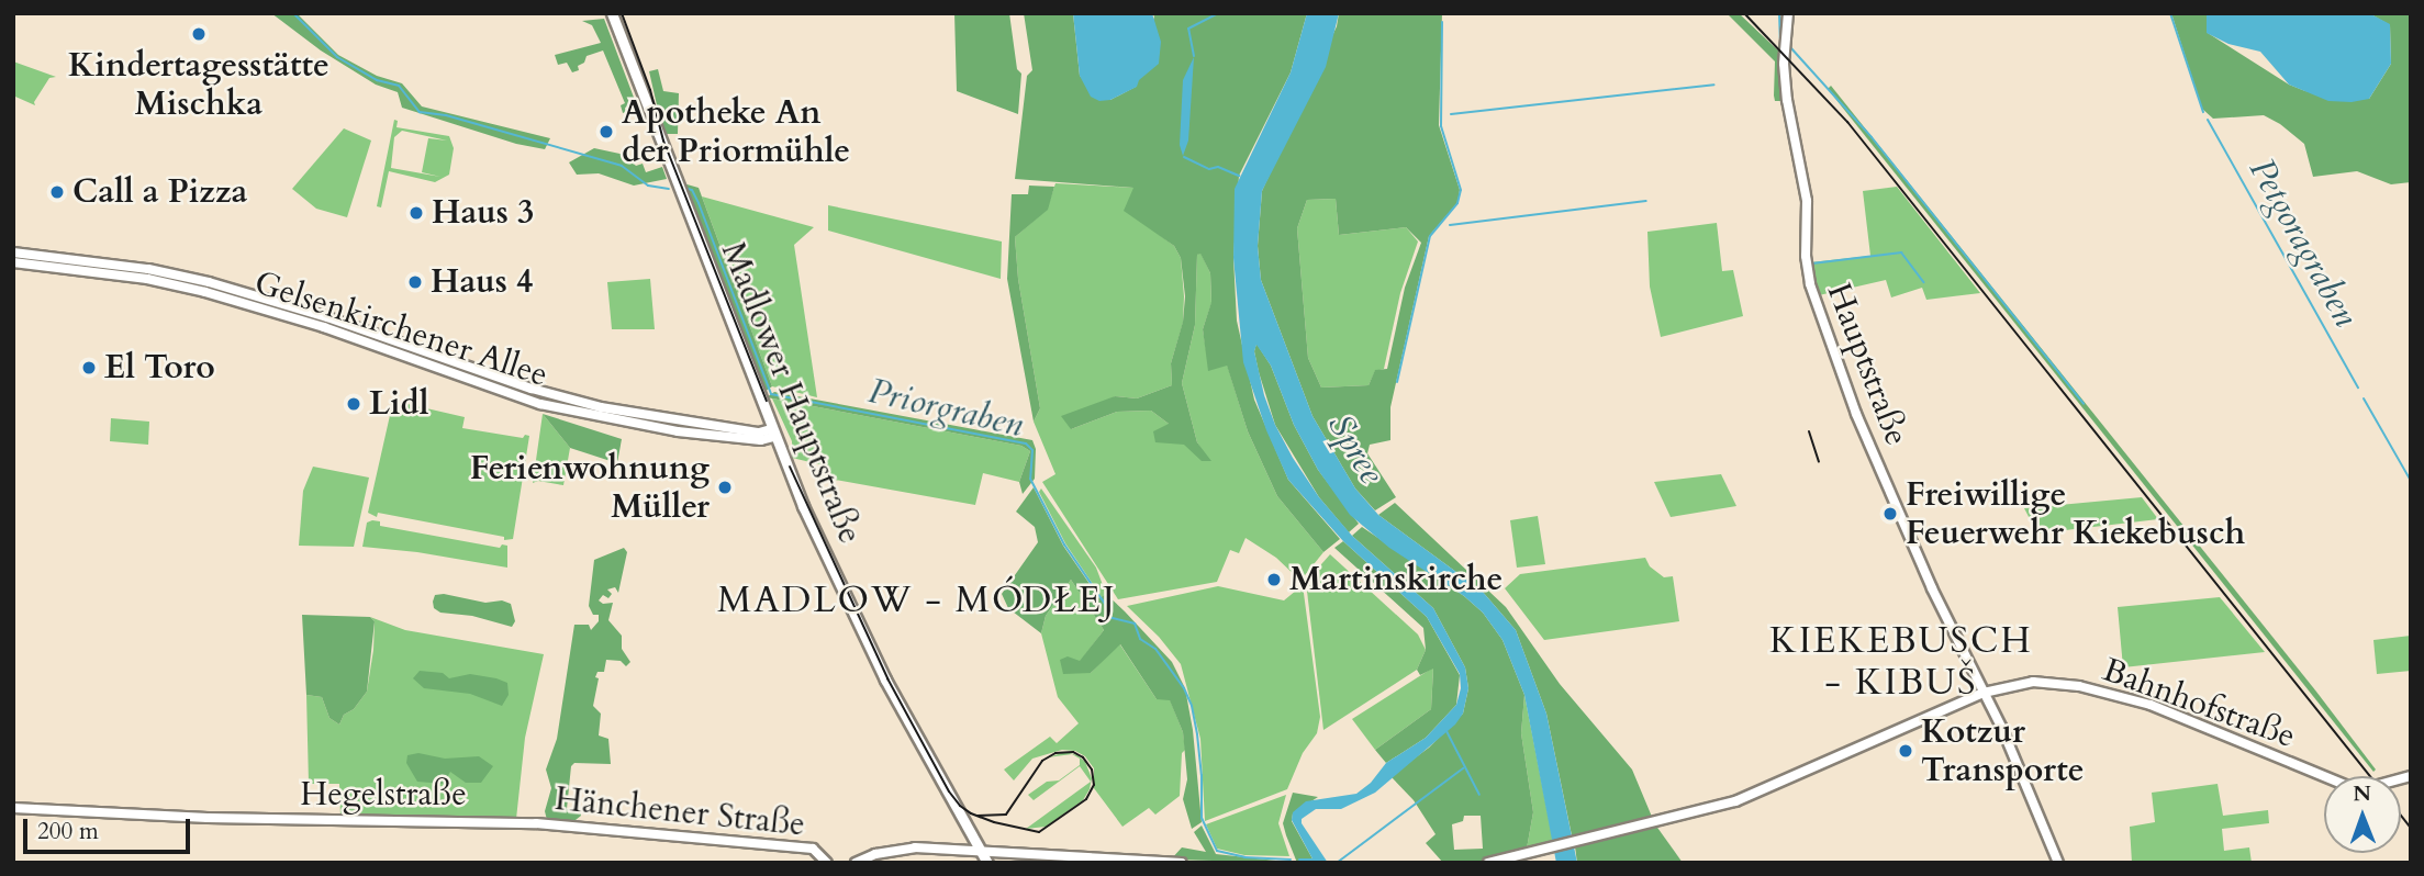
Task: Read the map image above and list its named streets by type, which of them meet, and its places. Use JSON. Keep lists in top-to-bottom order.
{
  "streets": {
    "main road": [
      "Gelsenkirchener Allee",
      "Hauptstraße",
      "Madlower Hauptstraße",
      "Bahnhofstraße",
      "Hegelstraße",
      "Hänchener Straße"
    ]
  },
  "crossings": [
    ["Gelsenkirchener Allee", "Madlower Hauptstraße"],
    ["Hauptstraße", "Bahnhofstraße"],
    ["Hegelstraße", "Hänchener Straße"]
  ],
  "districts": ["MADLOW - MÓDŁEJ", "KIEKEBUSCH - KIBUŠ"],
  "water": ["Petgoragraben", "Priorgraben", "Spree"],
  "places": [
    "Kindertagesstätte Mischka",
    "Apotheke An der Priormühle",
    "Call a Pizza",
    "Haus 3",
    "Haus 4",
    "El Toro",
    "Lidl",
    "Ferienwohnung Müller",
    "Freiwillige Feuerwehr Kiekebusch",
    "Martinskirche",
    "Kotzur Transporte"
  ],
  "scale_bar": "200 m",
  "north": "top"
}
